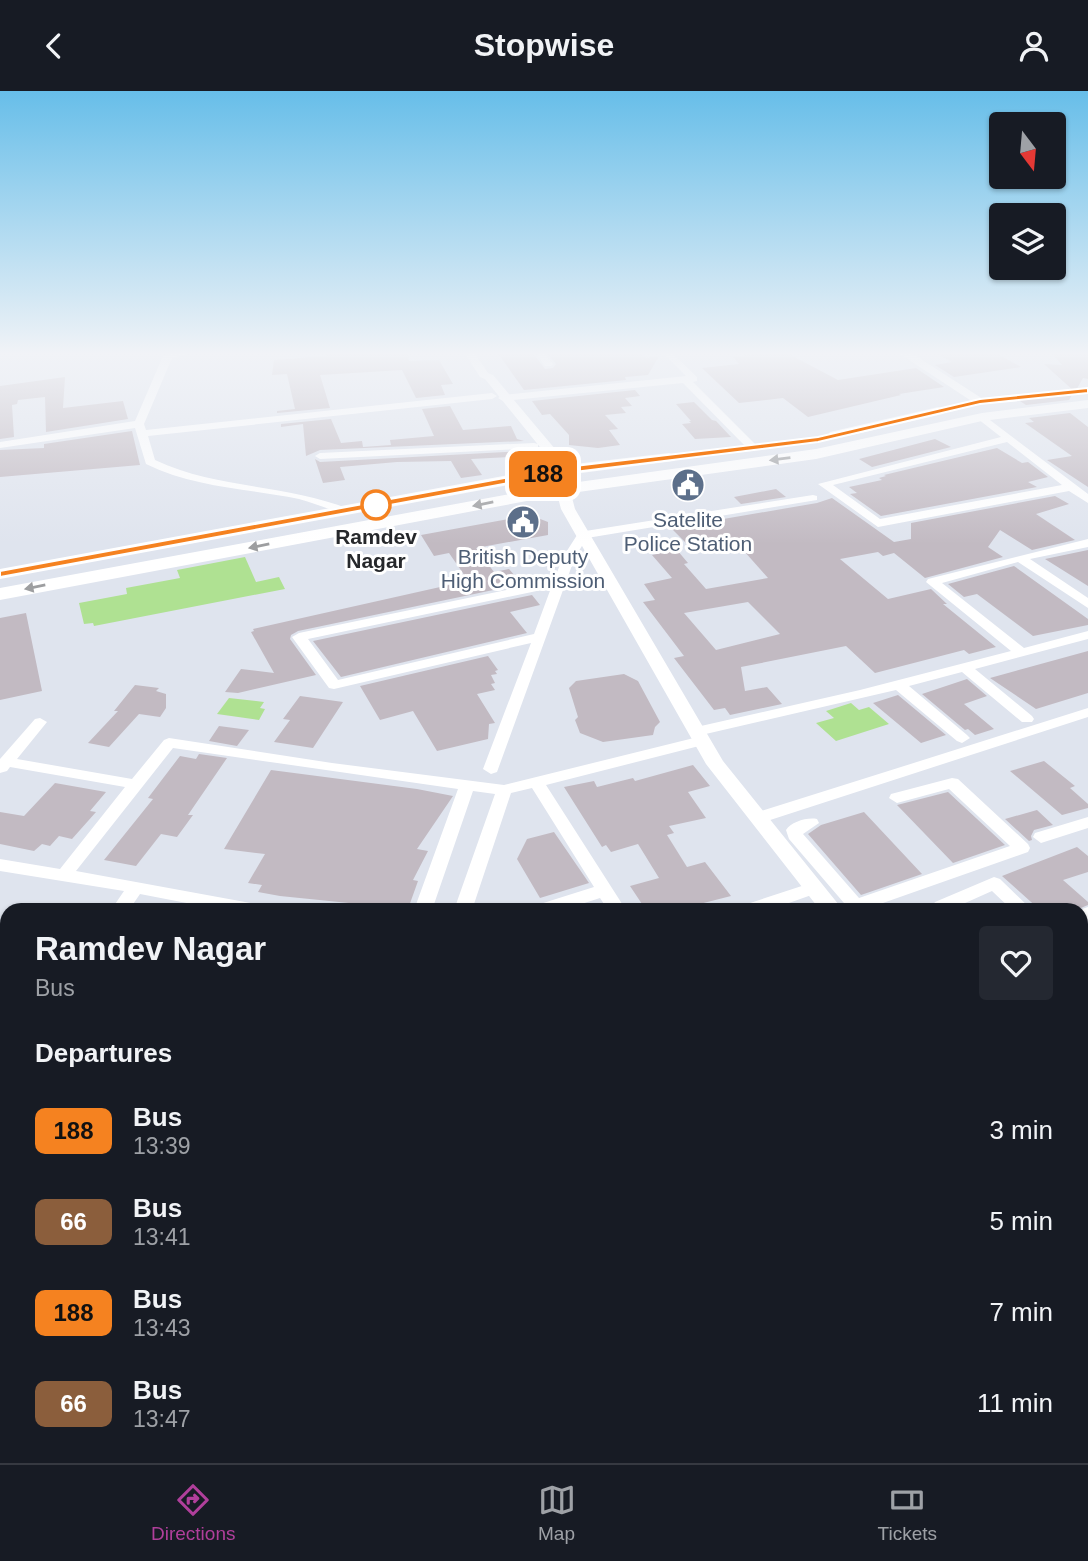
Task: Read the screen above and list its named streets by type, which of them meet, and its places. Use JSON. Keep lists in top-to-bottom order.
{
  "places": {
    "public building": ["Satelite Police Station", "British Deputy High Commission"],
    "other": ["Ramdev Nagar"]
  },
  "lines": ["bus line 188"],
  "north": "bottom",
  "page": {
    "header": "Stopwise",
    "on_map": "188",
    "heading": [
      ["Ramdev Nagar", "Bus"],
      "Departures"
    ],
    "list": [
      {
        "mark": "188",
        "name": "Bus",
        "note": "13:39",
        "value": "3 min"
      },
      {
        "mark": "66",
        "name": "Bus",
        "note": "13:41",
        "value": "5 min"
      },
      {
        "mark": "188",
        "name": "Bus",
        "note": "13:43",
        "value": "7 min"
      },
      {
        "mark": "66",
        "name": "Bus",
        "note": "13:47",
        "value": "11 min"
      }
    ],
    "tabs": ["Directions", "Map", "Tickets"]
  }
}
